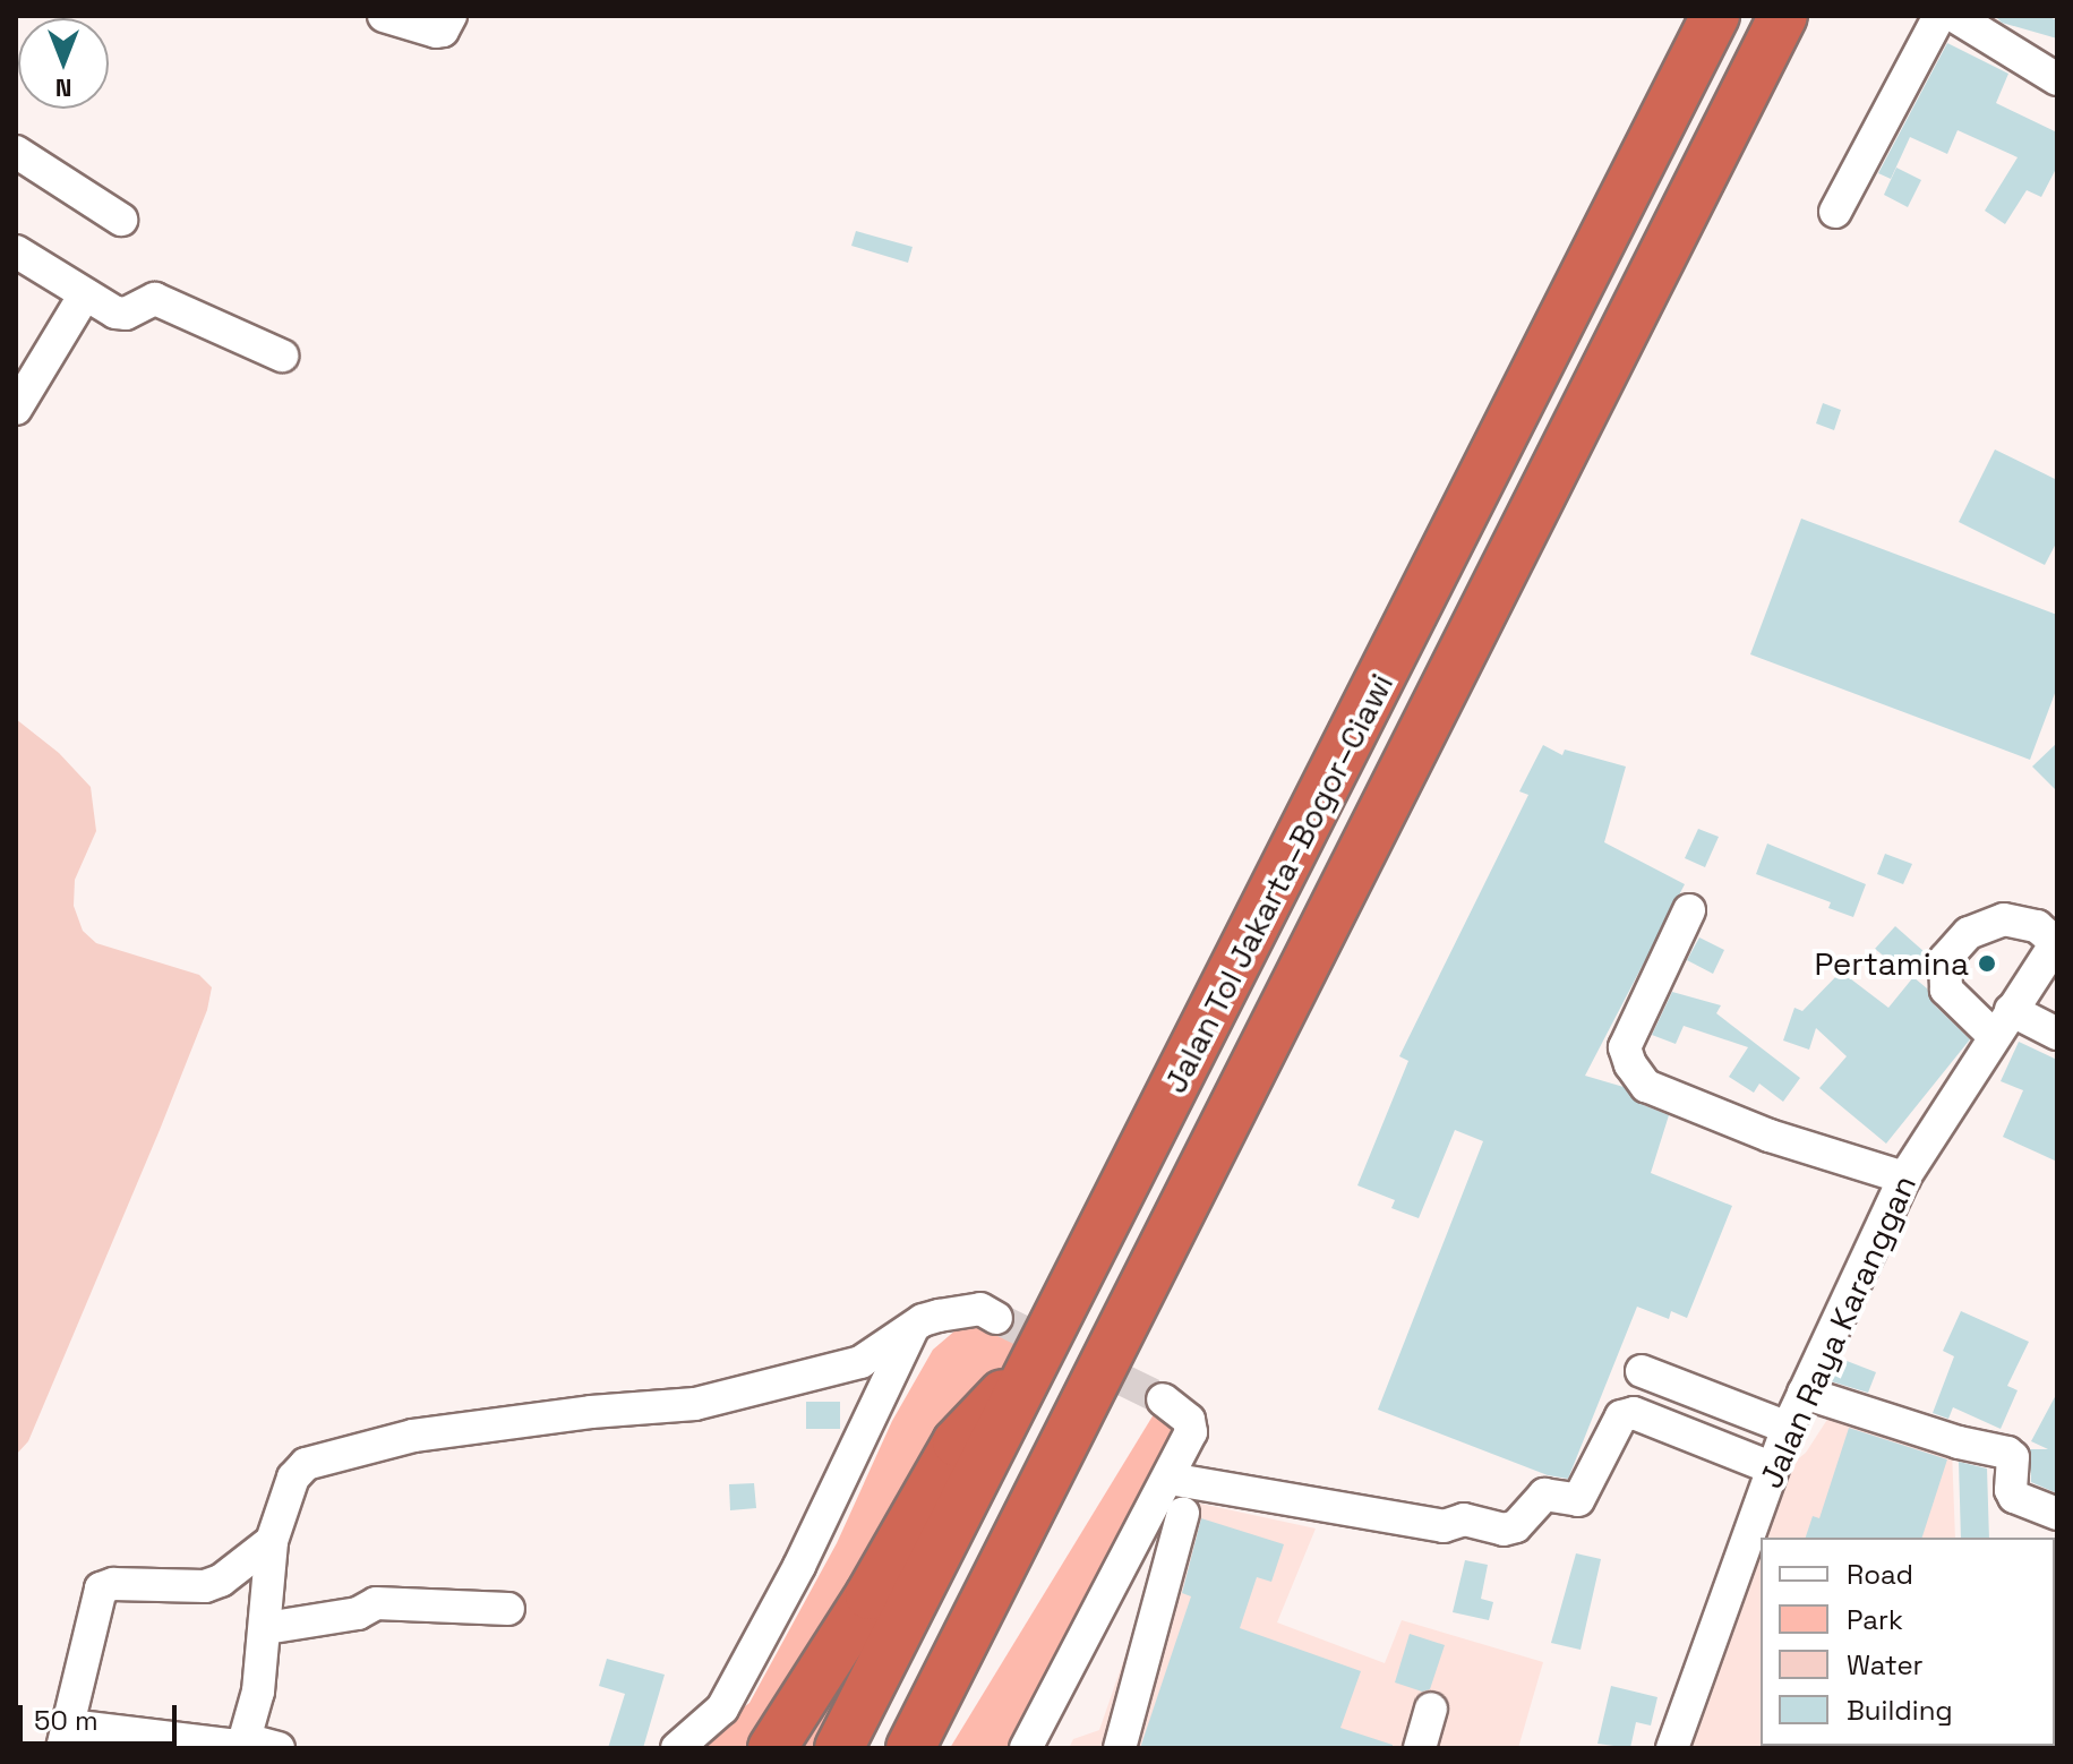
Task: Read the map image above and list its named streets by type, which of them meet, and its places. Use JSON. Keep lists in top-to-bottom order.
{
  "streets": {
    "highway": ["Jalan Tol Jakarta–Bogor–Ciawi"],
    "street": ["Jalan Raya Karanggan"]
  },
  "places": ["Pertamina"],
  "legend": [
    "Road",
    "Park",
    "Water",
    "Building"
  ],
  "scale_bar": "50 m",
  "north": "bottom"
}
